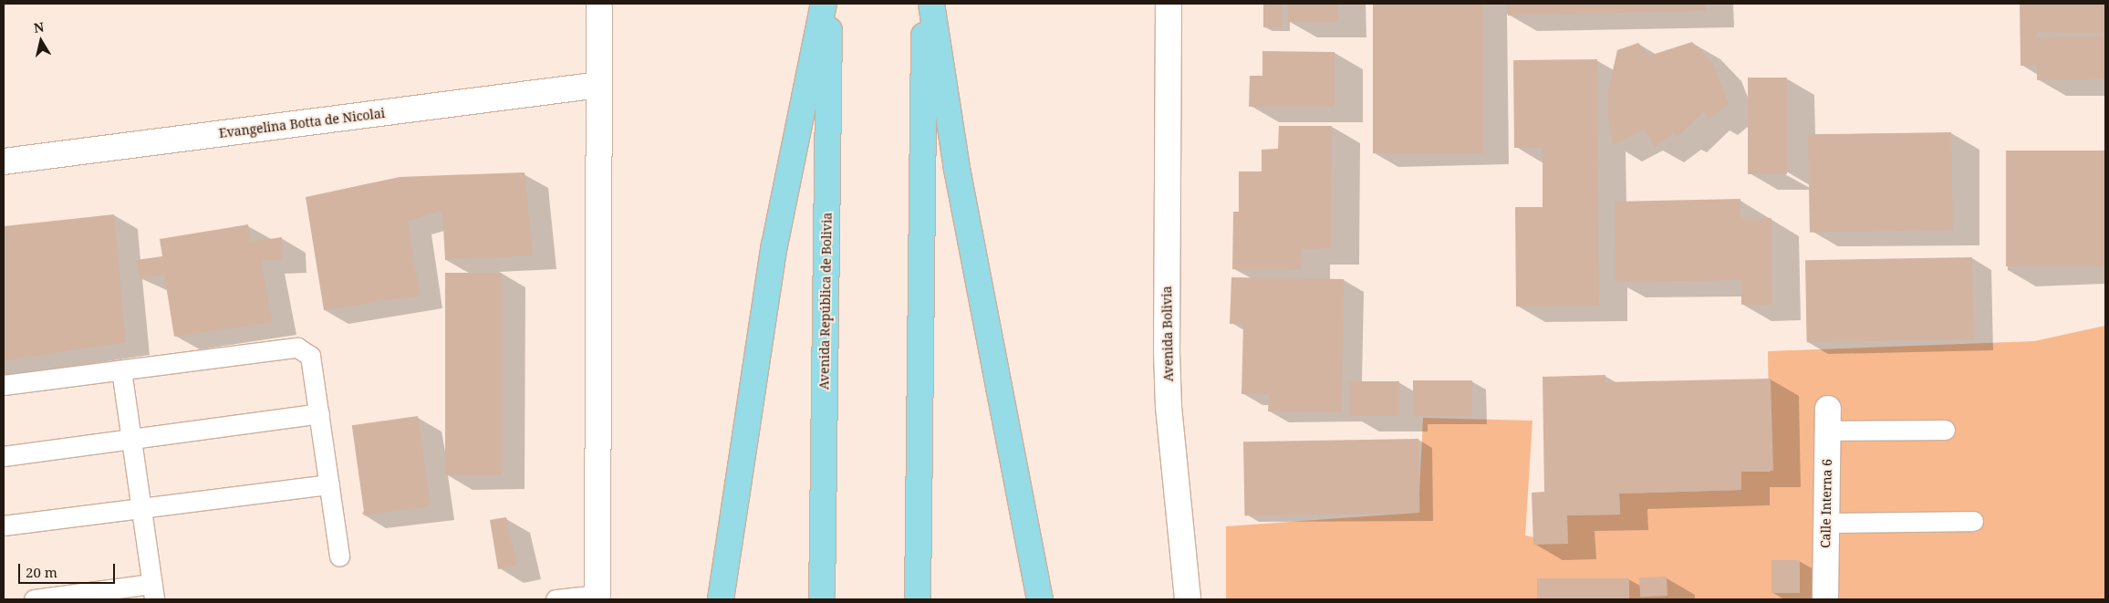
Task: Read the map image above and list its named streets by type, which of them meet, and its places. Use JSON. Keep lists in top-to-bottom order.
{
  "streets": {
    "main road": ["Avenida República de Bolivia"],
    "street": ["Evangelina Botta de Nicolai", "Avenida Bolivia", "Calle Interna 6"]
  },
  "scale_bar": "20 m",
  "north": "top"
}
